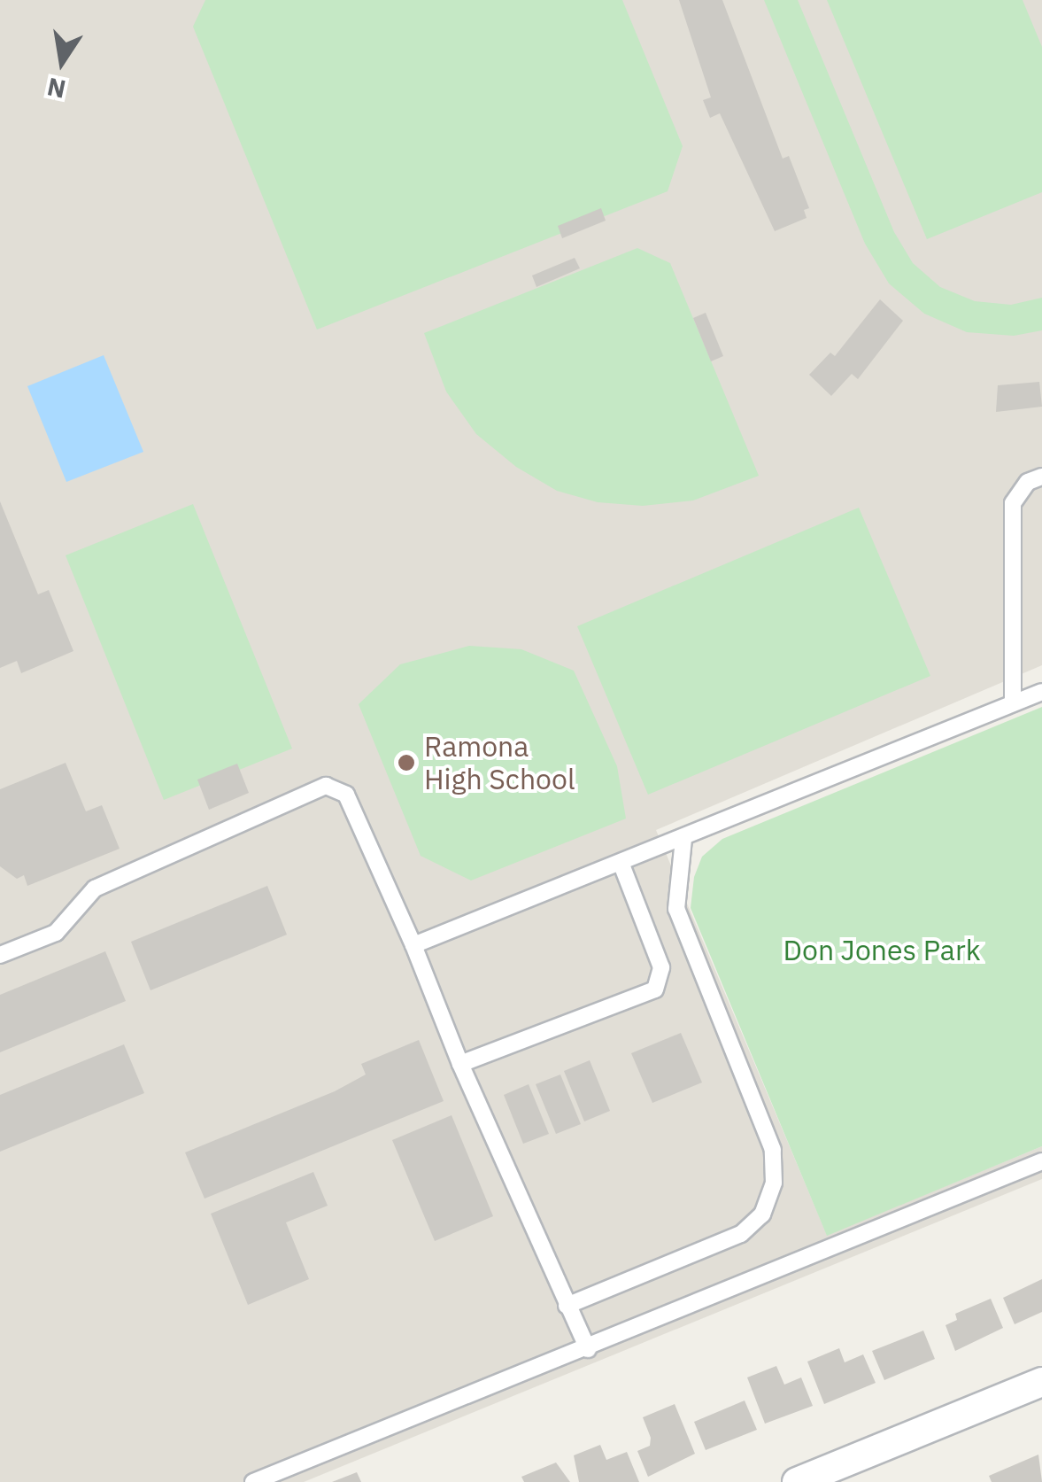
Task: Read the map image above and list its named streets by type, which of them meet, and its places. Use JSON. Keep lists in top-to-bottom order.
{
  "parks": ["Don Jones Park"],
  "places": ["Ramona High School"],
  "north": "bottom"
}
